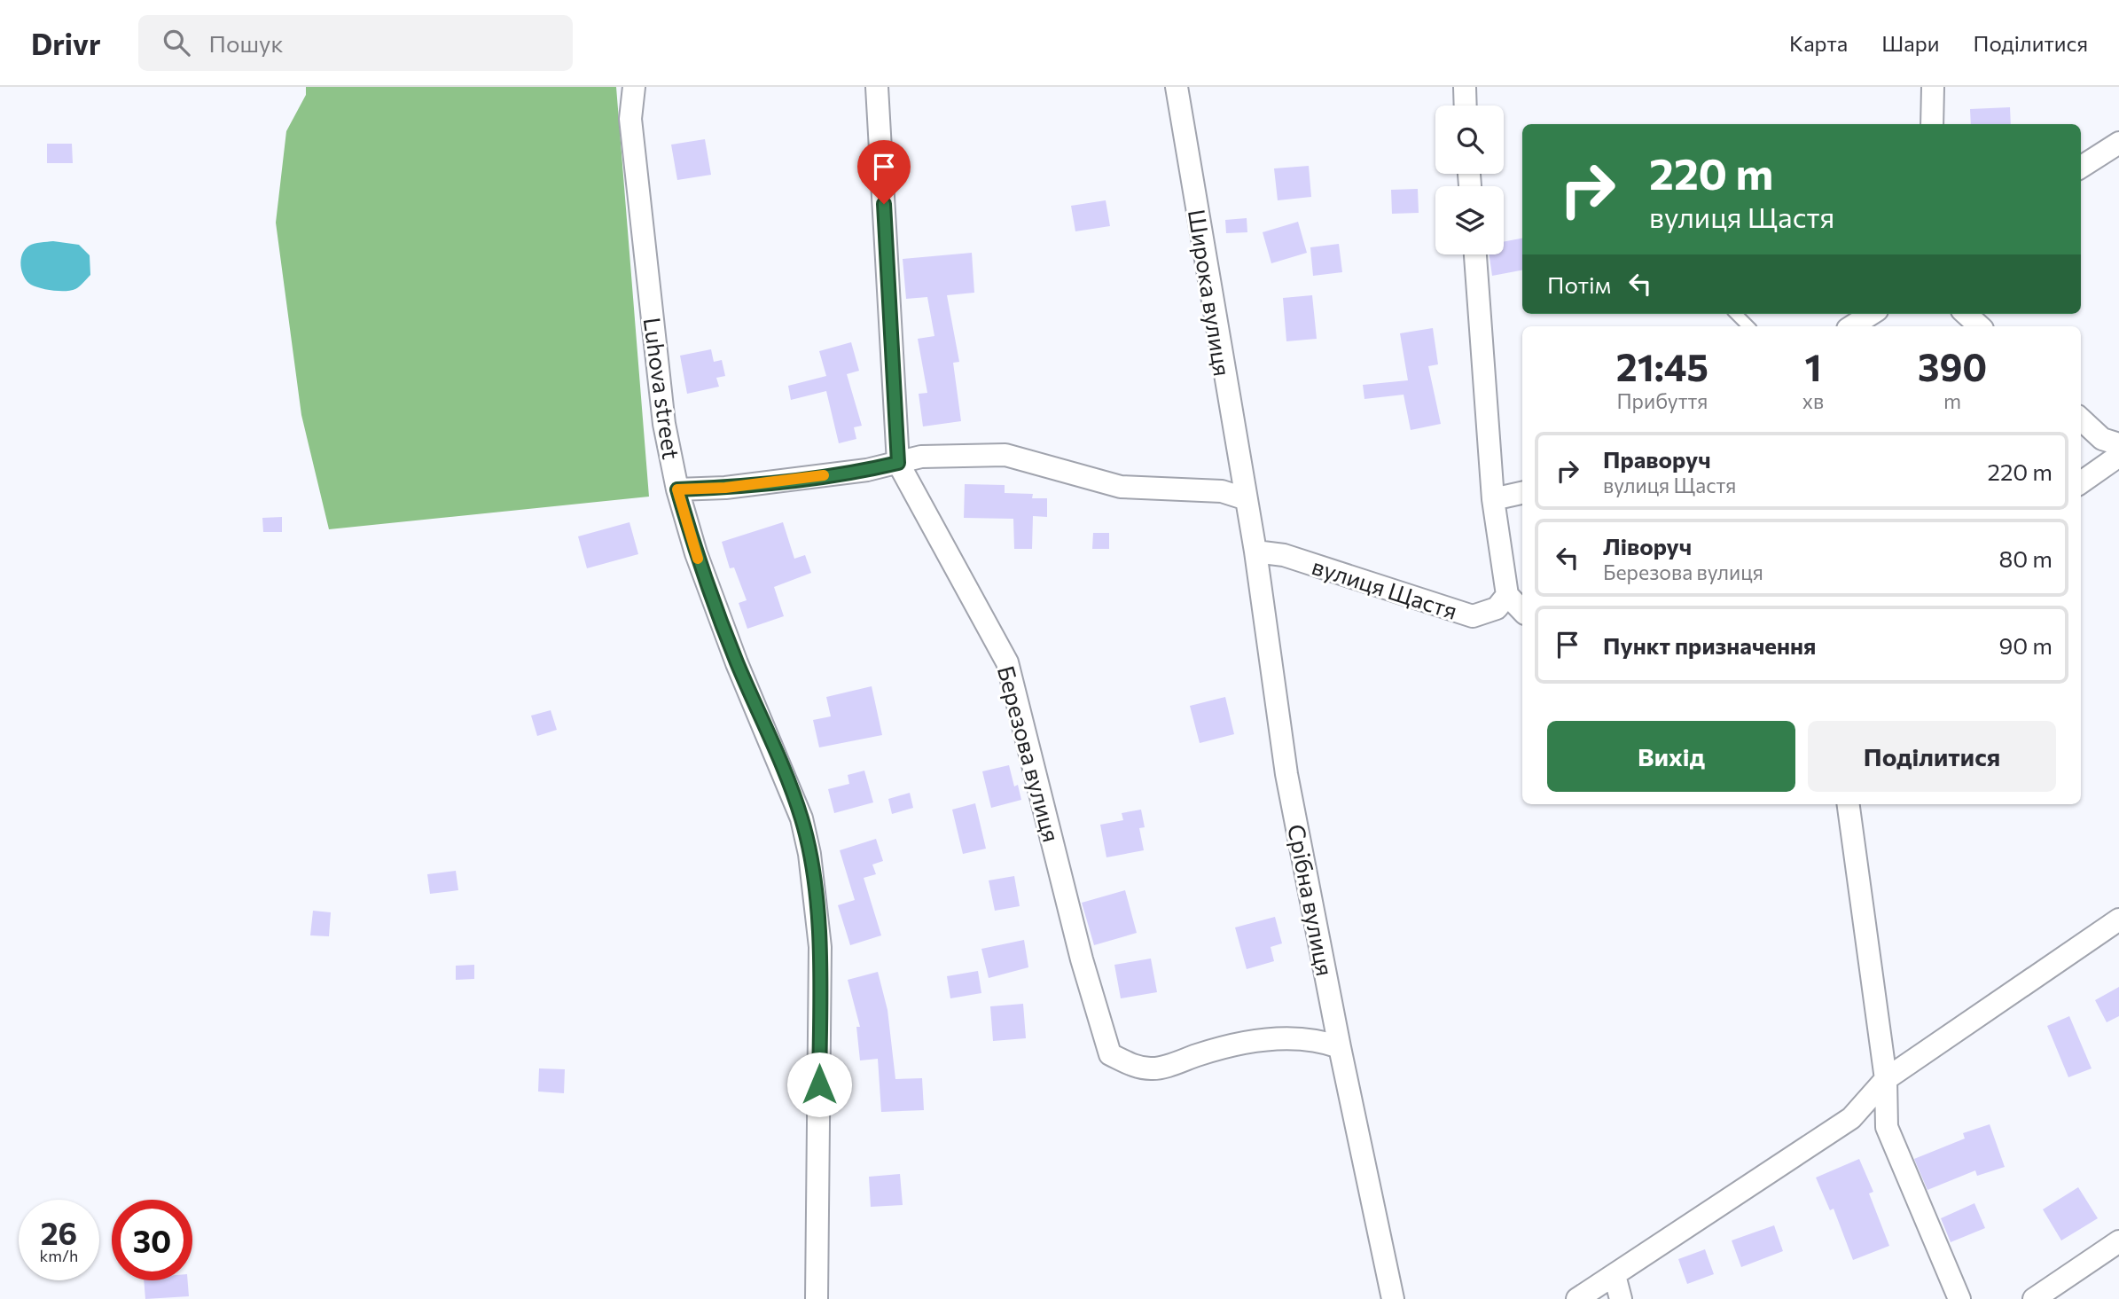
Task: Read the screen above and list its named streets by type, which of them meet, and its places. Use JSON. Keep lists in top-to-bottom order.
{
  "streets": {
    "street": [
      "Широка вулиця",
      "Luhova street",
      "вулиця Щастя",
      "Березова вулиця",
      "Срібна вулиця"
    ]
  },
  "crossings": [
    ["Широка вулиця", "Срібна вулиця"],
    ["вулиця Щастя", "Срібна вулиця"],
    ["Березова вулиця", "Срібна вулиця"]
  ],
  "page": {
    "header": "Drivr",
    "search": "Пошук",
    "nav": ["Карта", "Шари", "Поділитися"],
    "turn": ["220 m", "вулиця Щастя"],
    "then": "Потім",
    "eta": [
      "21:45",
      "Прибуття",
      "1",
      "хв",
      "390",
      "m"
    ],
    "list": [
      {
        "name": "Праворуч",
        "note": "вулиця Щастя",
        "value": "220 m"
      },
      {
        "name": "Ліворуч",
        "note": "Березова вулиця",
        "value": "80 m"
      },
      {
        "name": "Пункт призначення",
        "value": "90 m"
      }
    ],
    "buttons": ["Вихід", "Поділитися"],
    "speed": "26 km/h",
    "limit": "30"
  }
}
